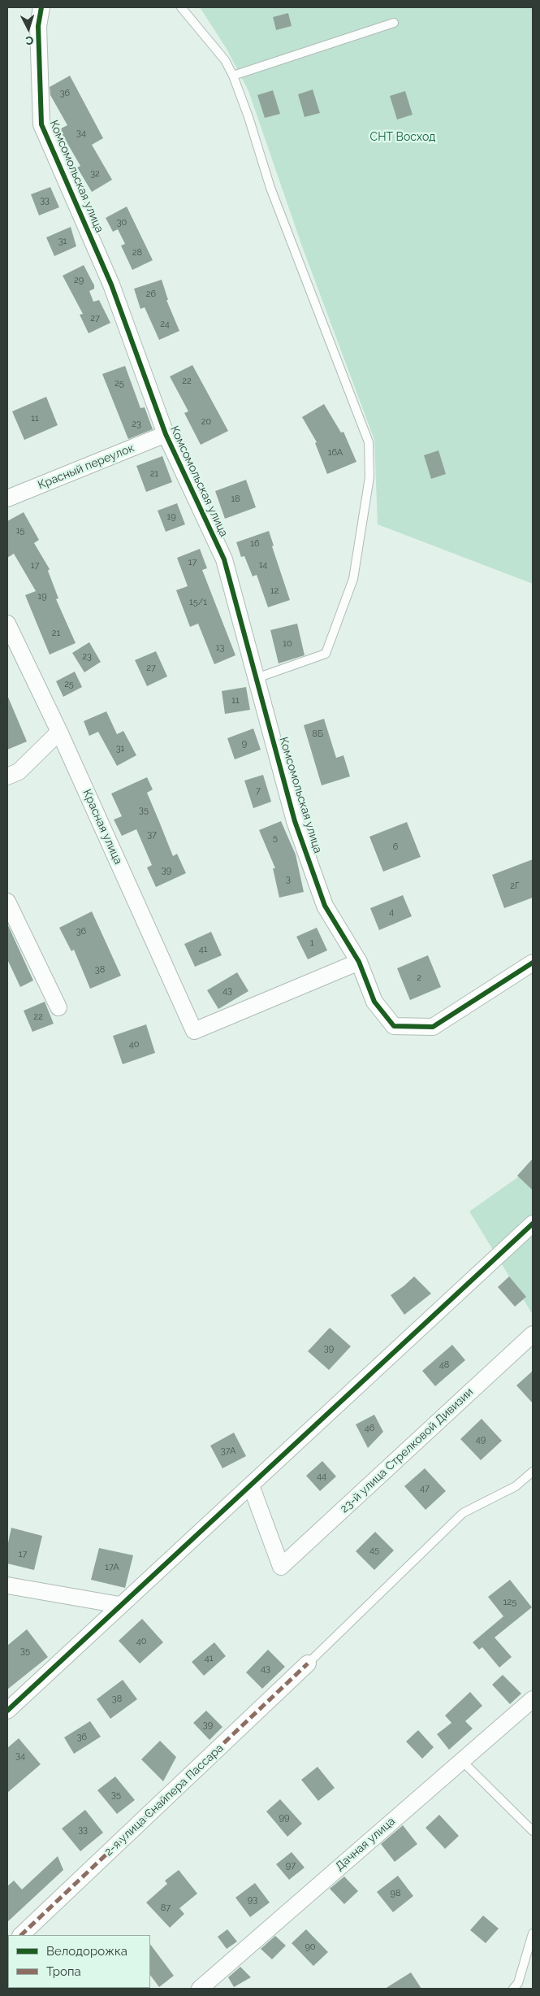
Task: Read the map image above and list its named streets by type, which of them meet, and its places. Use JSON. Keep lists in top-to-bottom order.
{
  "streets": {
    "street": [
      "Комсомольская улица",
      "Красный переулок",
      "Красная улица",
      "23-й улица Стрелковой Дивизии",
      "2-я улица Снайпера Пассара",
      "Дачная улица"
    ]
  },
  "crossings": [
    ["Комсомольская улица", "Красный переулок"],
    ["Комсомольская улица", "Красная улица"]
  ],
  "parks": ["СНТ Восход"],
  "house_numbers": [
    "36",
    "34",
    "32",
    "33",
    "30",
    "31",
    "28",
    "29",
    "26",
    "27",
    "24",
    "22",
    "25",
    "11",
    "20",
    "23",
    "16А",
    "21",
    "18",
    "19",
    "15",
    "16",
    "17",
    "14",
    "17",
    "12",
    "19",
    "15/1",
    "21",
    "10",
    "13",
    "23",
    "27",
    "25",
    "11",
    "8Б",
    "9",
    "31",
    "7",
    "35",
    "37",
    "5",
    "6",
    "39",
    "3",
    "2Г",
    "4",
    "36",
    "1",
    "41",
    "38",
    "2",
    "43",
    "22",
    "40",
    "39",
    "48",
    "46",
    "49",
    "37А",
    "44",
    "47",
    "45",
    "17",
    "17А",
    "125",
    "40",
    "35",
    "41",
    "43",
    "38",
    "39",
    "36",
    "34",
    "35",
    "99",
    "33",
    "97",
    "98",
    "93",
    "87",
    "90"
  ],
  "legend": ["Велодорожка", "Тропа"],
  "north": "bottom"
}
